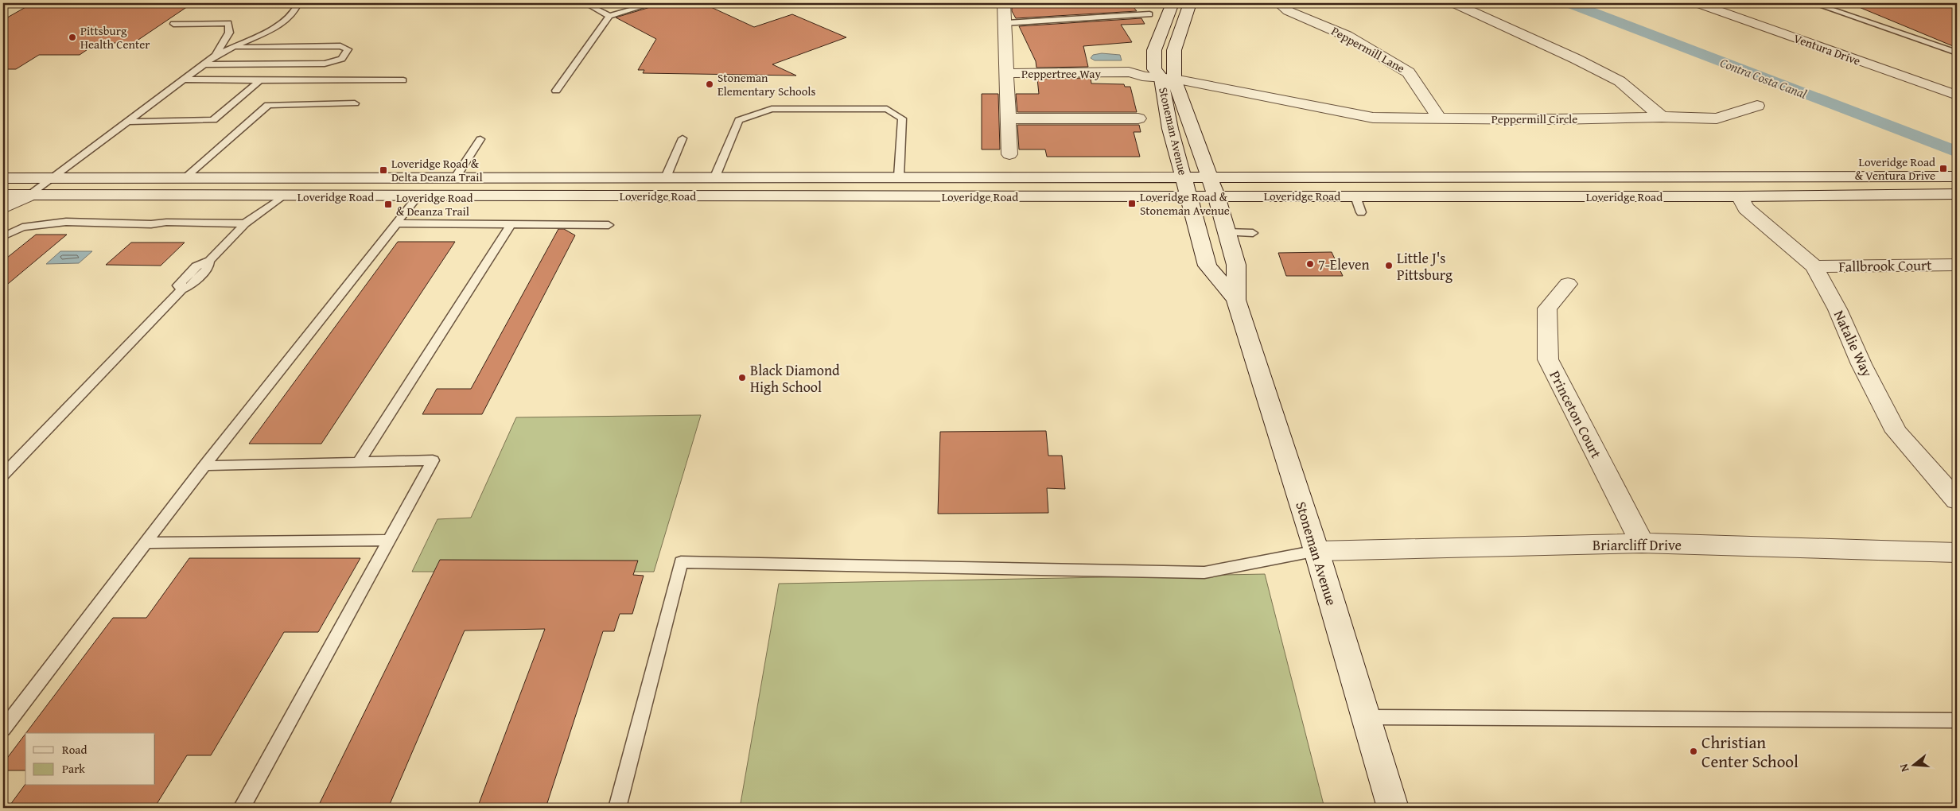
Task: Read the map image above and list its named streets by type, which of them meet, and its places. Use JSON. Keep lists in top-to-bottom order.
{
  "streets": {
    "street": [
      "Peppermill Lane",
      "Ventura Drive",
      "Peppertree Way",
      "Peppermill Circle",
      "Stoneman Avenue",
      "Loveridge Road",
      "Fallbrook Court",
      "Natalie Way",
      "Princeton Court",
      "Briarcliff Drive"
    ]
  },
  "crossings": [
    ["Peppermill Lane", "Peppermill Circle"],
    ["Peppertree Way", "Peppermill Circle"],
    ["Peppertree Way", "Stoneman Avenue"],
    ["Peppermill Circle", "Stoneman Avenue"],
    ["Stoneman Avenue", "Loveridge Road"],
    ["Stoneman Avenue", "Briarcliff Drive"],
    ["Loveridge Road", "Natalie Way"],
    ["Fallbrook Court", "Natalie Way"],
    ["Princeton Court", "Briarcliff Drive"]
  ],
  "water": ["Contra Costa Canal"],
  "places": {
    "other": [
      "Pittsburg Health Center",
      "Stoneman Elementary Schools",
      "7-Eleven",
      "Little J's Pittsburg",
      "Black Diamond High School",
      "Christian Center School"
    ],
    "transit": [
      "Loveridge Road & Ventura Drive",
      "Loveridge Road & Delta Deanza Trail",
      "Loveridge Road & Stoneman Avenue",
      "Loveridge Road & Deanza Trail"
    ]
  },
  "legend": ["Road", "Park"],
  "north": "left"
}
